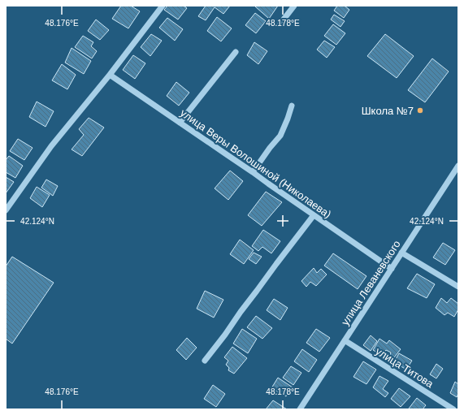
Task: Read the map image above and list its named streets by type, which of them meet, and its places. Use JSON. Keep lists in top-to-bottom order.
{
  "streets": {
    "street": ["улица Веры Волошиной (Николаева)", "улица Леваневского", "улица Титова"]
  },
  "crossings": [
    ["улица Веры Волошиной (Николаева)", "улица Леваневского"],
    ["улица Леваневского", "улица Титова"]
  ],
  "places": ["Школа №7"],
  "coordinates": ["48.176°E", "48.178°E", "42.124°N"]
}
